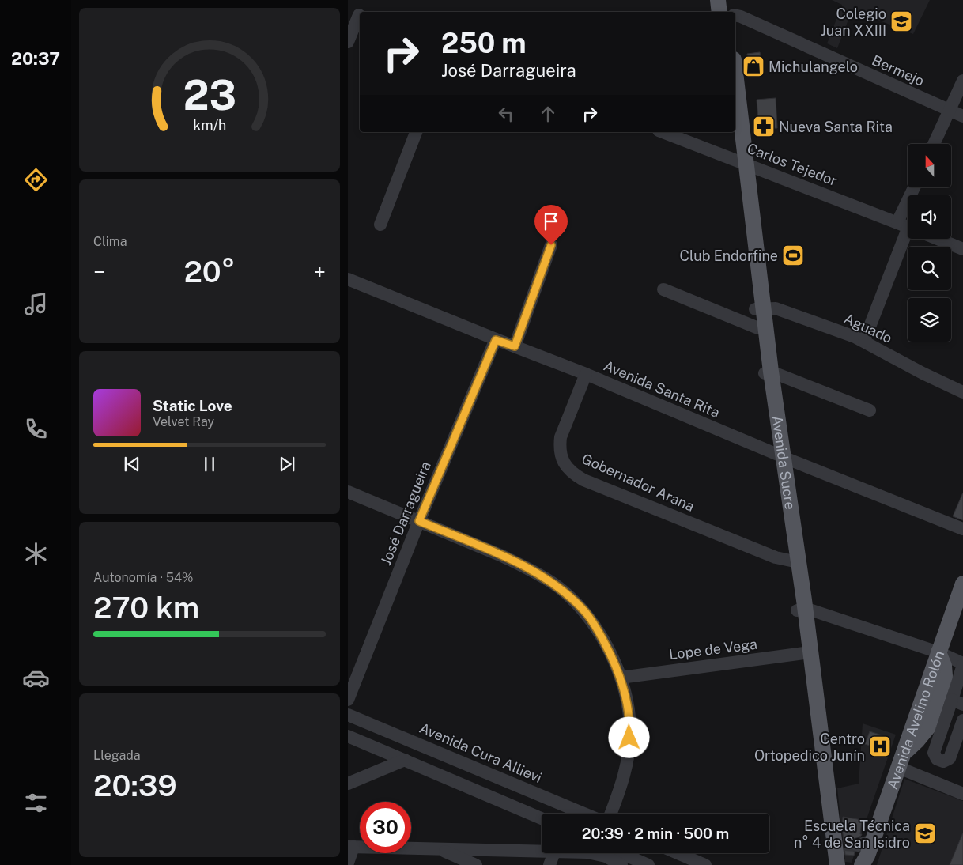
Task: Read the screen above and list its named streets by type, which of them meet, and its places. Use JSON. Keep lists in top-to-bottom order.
{
  "streets": {
    "main road": ["Avenida Sucre", "Avenida Avelino Rolón"],
    "street": [
      "Bermejo",
      "Carlos Tejedor",
      "Aguado",
      "Avenida Santa Rita",
      "Gobernador Arana",
      "José Darragueira",
      "Lope de Vega",
      "Avenida Cura Allievi"
    ]
  },
  "crossings": [
    ["Carlos Tejedor", "Avenida Sucre"],
    ["Aguado", "Avenida Sucre"],
    ["Avenida Santa Rita", "Avenida Sucre"],
    ["Avenida Santa Rita", "Gobernador Arana"],
    ["Avenida Santa Rita", "José Darragueira"],
    ["Avenida Sucre", "Gobernador Arana"],
    ["Avenida Sucre", "Lope de Vega"]
  ],
  "places": {
    "school or university": ["Colegio Juan XXIII", "Escuela Técnica n° 4 de San Isidro"],
    "shop": ["Michulangelo"],
    "pharmacy": ["Nueva Santa Rita"],
    "sports": ["Club Endorfine"],
    "hospital": ["Centro Ortopedico Junín"]
  },
  "north": "top",
  "page": {
    "tabs": "20:37",
    "turn": ["250 m", "José Darragueira"],
    "tile": [
      "Clima",
      ["Autonomía · 54%", "270 km"],
      ["Llegada", "20:39"]
    ],
    "heat": ["−", "20°", "+"],
    "song": ["Static Love", "Velvet Ray"],
    "limit": "30",
    "trip": "20:39 · 2 min · 500 m",
    "gauge": ["23", "km/h"]
  }
}
